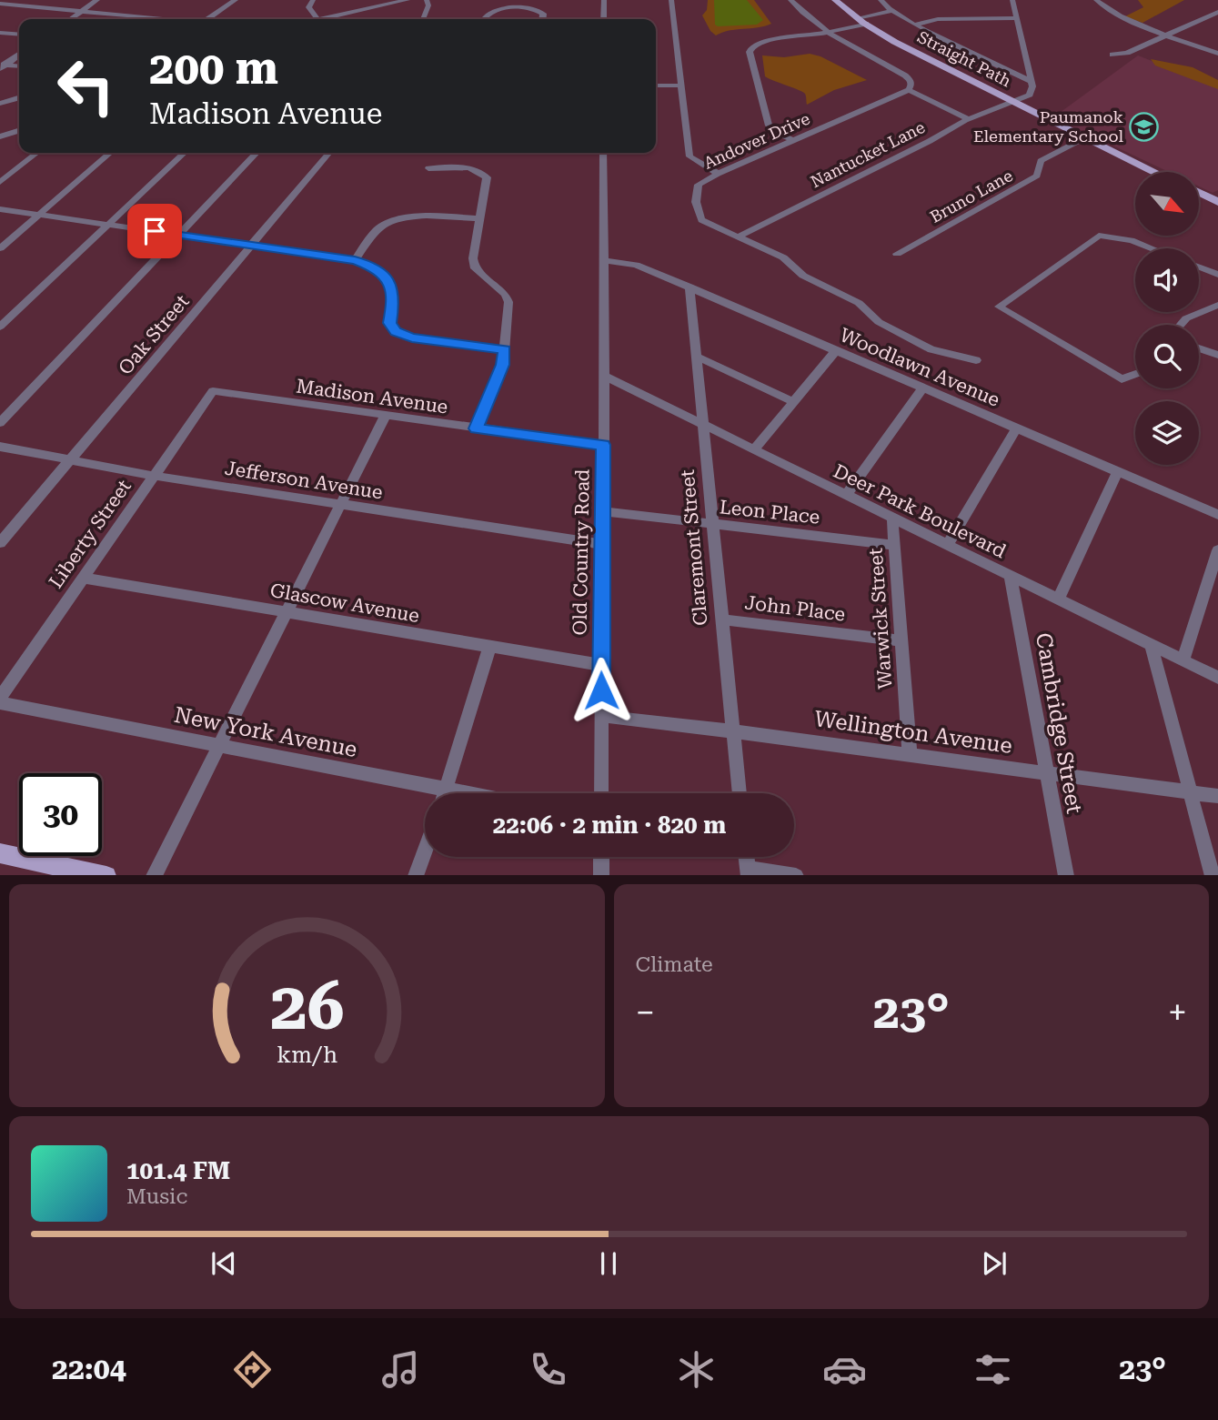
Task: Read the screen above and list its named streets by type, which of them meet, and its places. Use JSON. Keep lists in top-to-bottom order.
{
  "streets": {
    "main road": ["Straight Path"],
    "street": [
      "Andover Drive",
      "Nantucket Lane",
      "Bruno Lane",
      "Oak Street",
      "Woodlawn Avenue",
      "Madison Avenue",
      "Jefferson Avenue",
      "Deer Park Boulevard",
      "Leon Place",
      "Liberty Street",
      "Claremont Street",
      "Old Country Road",
      "Glascow Avenue",
      "John Place",
      "Warwick Street",
      "Cambridge Street",
      "New York Avenue",
      "Wellington Avenue"
    ]
  },
  "crossings": [
    ["Straight Path", "Nantucket Lane"],
    ["Straight Path", "Bruno Lane"],
    ["Andover Drive", "Nantucket Lane"],
    ["Oak Street", "Jefferson Avenue"],
    ["Woodlawn Avenue", "Claremont Street"],
    ["Woodlawn Avenue", "Old Country Road"],
    ["Madison Avenue", "Liberty Street"],
    ["Madison Avenue", "Old Country Road"],
    ["Jefferson Avenue", "Liberty Street"],
    ["Jefferson Avenue", "Old Country Road"],
    ["Deer Park Boulevard", "Claremont Street"],
    ["Deer Park Boulevard", "Old Country Road"],
    ["Deer Park Boulevard", "Warwick Street"],
    ["Deer Park Boulevard", "Cambridge Street"],
    ["Leon Place", "Claremont Street"],
    ["Leon Place", "Old Country Road"],
    ["Leon Place", "Warwick Street"],
    ["Liberty Street", "Glascow Avenue"],
    ["Liberty Street", "New York Avenue"],
    ["Claremont Street", "John Place"],
    ["Claremont Street", "Wellington Avenue"],
    ["Old Country Road", "Glascow Avenue"],
    ["Old Country Road", "Wellington Avenue"],
    ["John Place", "Warwick Street"],
    ["Warwick Street", "Wellington Avenue"],
    ["Cambridge Street", "Wellington Avenue"]
  ],
  "places": {
    "school or university": ["Paumanok Elementary School"]
  },
  "north": "bottom right",
  "page": {
    "turn": ["200 m", "Madison Avenue"],
    "limit": "30",
    "trip": "22:06 · 2 min · 820 m",
    "tile": "Climate",
    "heat": ["−", "23°", "+"],
    "song": ["101.4 FM", "Music"],
    "tabs": ["22:04", "23°"],
    "gauge": ["26", "km/h"]
  }
}
